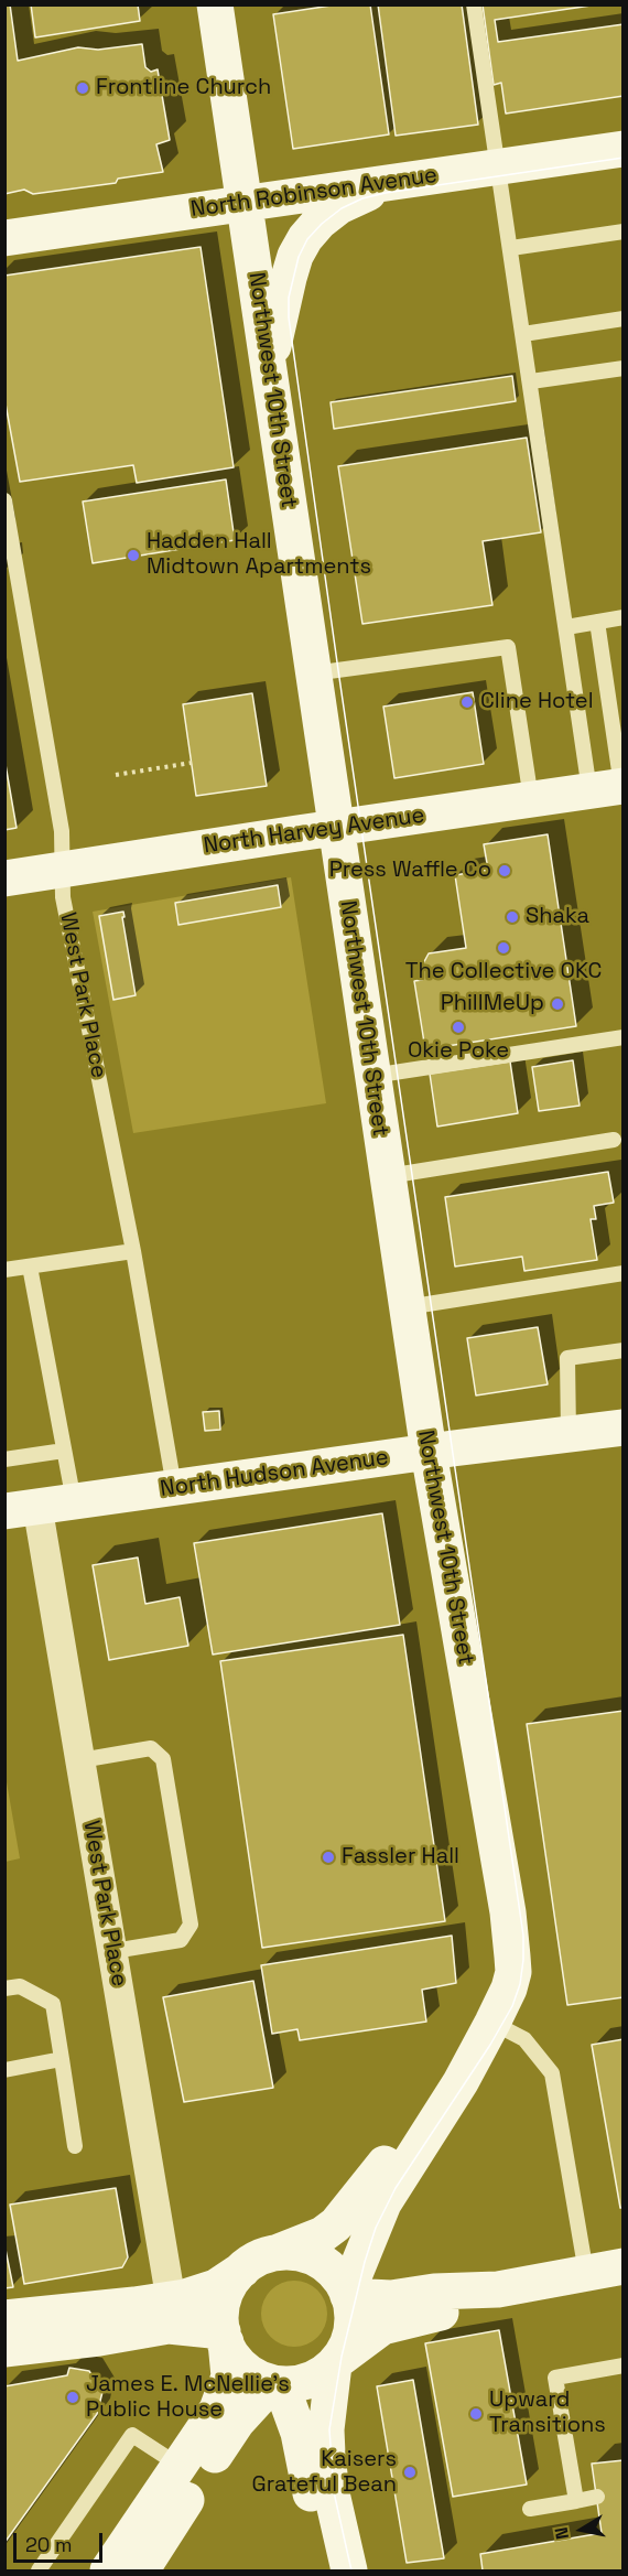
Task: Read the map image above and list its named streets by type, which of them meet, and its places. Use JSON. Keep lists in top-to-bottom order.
{
  "streets": {
    "street": [
      "North Robinson Avenue",
      "Northwest 10th Street",
      "North Harvey Avenue",
      "West Park Place",
      "North Hudson Avenue"
    ]
  },
  "crossings": [
    ["North Robinson Avenue", "Northwest 10th Street"],
    ["Northwest 10th Street", "North Harvey Avenue"],
    ["Northwest 10th Street", "West Park Place"],
    ["Northwest 10th Street", "North Hudson Avenue"],
    ["North Harvey Avenue", "West Park Place"],
    ["West Park Place", "North Hudson Avenue"]
  ],
  "places": [
    "Frontline Church",
    "Hadden Hall Midtown Apartments",
    "Cline Hotel",
    "Press Waffle Co",
    "Shaka",
    "The Collective OKC",
    "PhillMeUp",
    "Okie Poke",
    "Fassler Hall",
    "James E. McNellie's Public House",
    "Upward Transitions",
    "Kaisers Grateful Bean"
  ],
  "scale_bar": "20 m",
  "north": "left"
}
